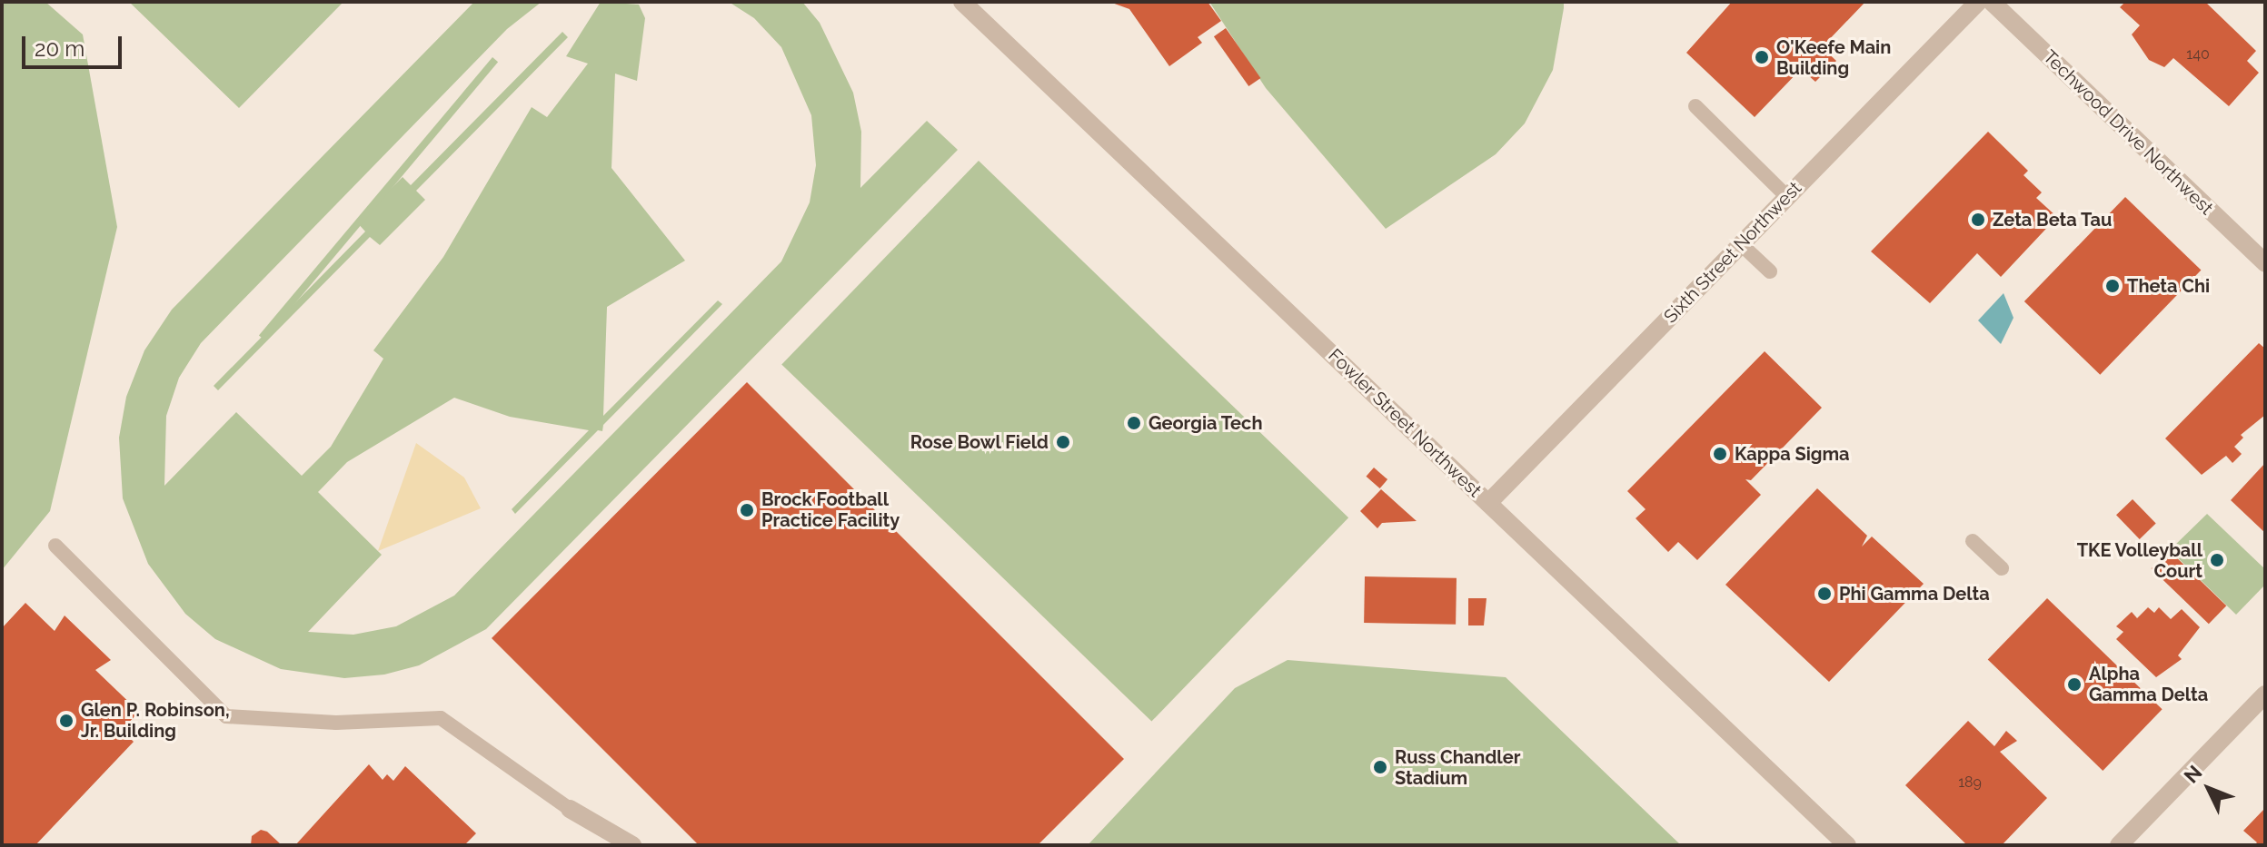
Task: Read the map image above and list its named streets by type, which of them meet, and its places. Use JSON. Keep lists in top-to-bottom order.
{
  "streets": {
    "street": ["Techwood Drive Northwest", "Sixth Street Northwest", "Fowler Street Northwest"]
  },
  "crossings": [
    ["Sixth Street Northwest", "Fowler Street Northwest"]
  ],
  "places": [
    "O'Keefe Main Building",
    "Zeta Beta Tau",
    "Theta Chi",
    "Georgia Tech",
    "Rose Bowl Field",
    "Kappa Sigma",
    "Brock Football Practice Facility",
    "TKE Volleyball Court",
    "Phi Gamma Delta",
    "Alpha Gamma Delta",
    "Glen P. Robinson, Jr. Building",
    "Russ Chandler Stadium"
  ],
  "house_numbers": ["140", "189"],
  "scale_bar": "20 m",
  "north": "top left"
}
